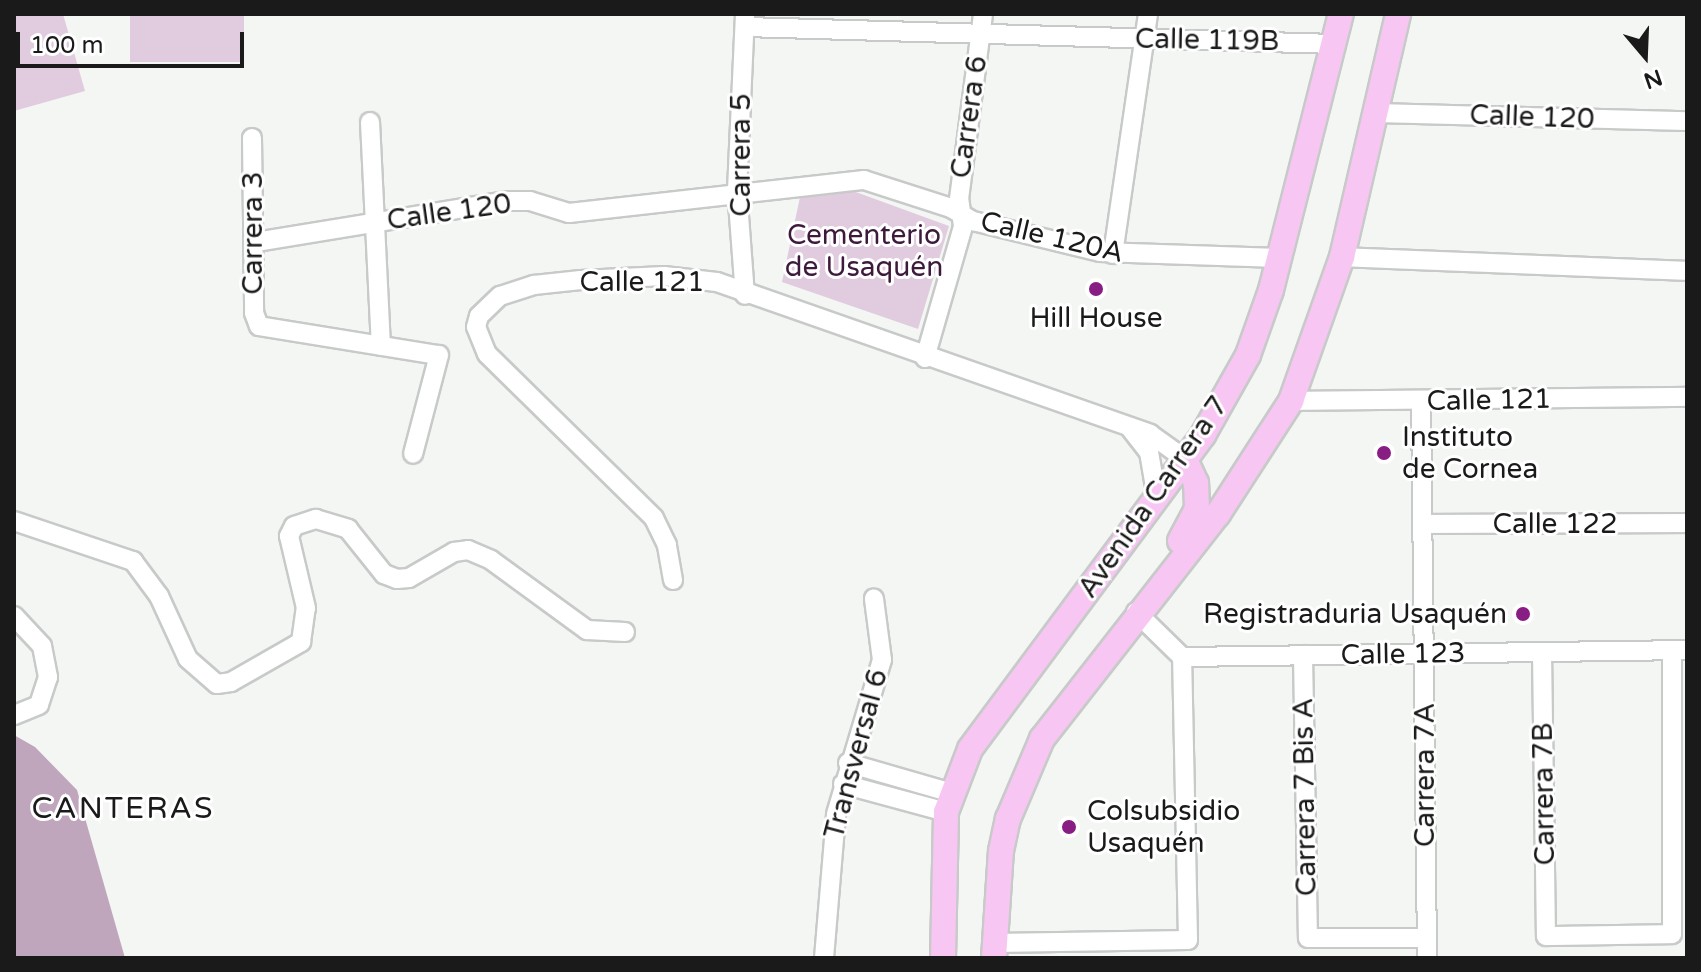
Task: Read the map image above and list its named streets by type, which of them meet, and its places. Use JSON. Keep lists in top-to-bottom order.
{
  "streets": {
    "main road": ["Avenida Carrera 7"],
    "street": [
      "Calle 119B",
      "Carrera 6",
      "Calle 120",
      "Carrera 5",
      "Carrera 3",
      "Calle 120A",
      "Calle 121",
      "Calle 122",
      "Calle 123",
      "Transversal 6",
      "Carrera 7A",
      "Carrera 7B",
      "Carrera 7 Bis A"
    ]
  },
  "crossings": [
    ["Calle 119B", "Carrera 6"],
    ["Calle 119B", "Carrera 5"],
    ["Calle 119B", "Avenida Carrera 7"],
    ["Carrera 6", "Calle 120A"],
    ["Carrera 6", "Calle 121"],
    ["Calle 120", "Carrera 5"],
    ["Calle 120", "Carrera 3"],
    ["Calle 120", "Calle 120A"],
    ["Calle 120", "Avenida Carrera 7"],
    ["Carrera 5", "Calle 120A"],
    ["Carrera 5", "Calle 121"],
    ["Calle 120A", "Avenida Carrera 7"],
    ["Calle 121", "Avenida Carrera 7"],
    ["Calle 121", "Carrera 7A"],
    ["Calle 122", "Carrera 7A"],
    ["Calle 123", "Carrera 7A"],
    ["Calle 123", "Carrera 7B"],
    ["Calle 123", "Carrera 7 Bis A"],
    ["Carrera 7A", "Carrera 7 Bis A"]
  ],
  "districts": ["CANTERAS"],
  "parks": ["Cementerio de Usaquén"],
  "places": [
    "Hill House",
    "Instituto de Cornea",
    "Registraduria Usaquén",
    "Colsubsidio Usaquén"
  ],
  "scale_bar": "100 m",
  "north": "bottom"
}
